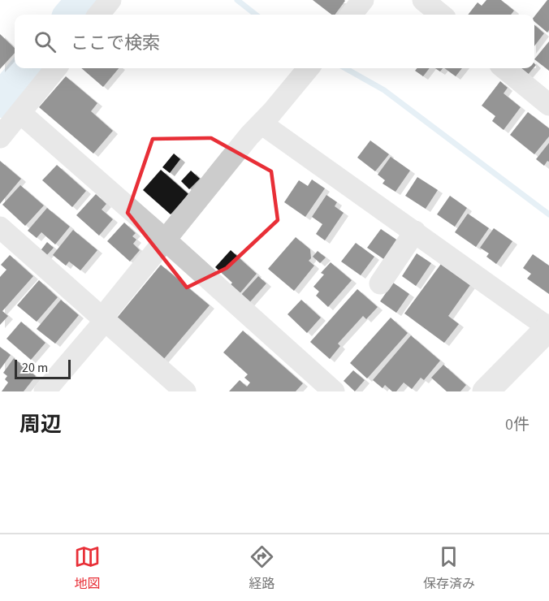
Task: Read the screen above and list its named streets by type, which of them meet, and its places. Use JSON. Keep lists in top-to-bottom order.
{
  "scale_bar": "20 m",
  "page": {
    "search": "ここで検索",
    "scale": "20 m",
    "heading": ["周辺", "0件"],
    "nav": ["地図", "経路", "保存済み"]
  }
}
